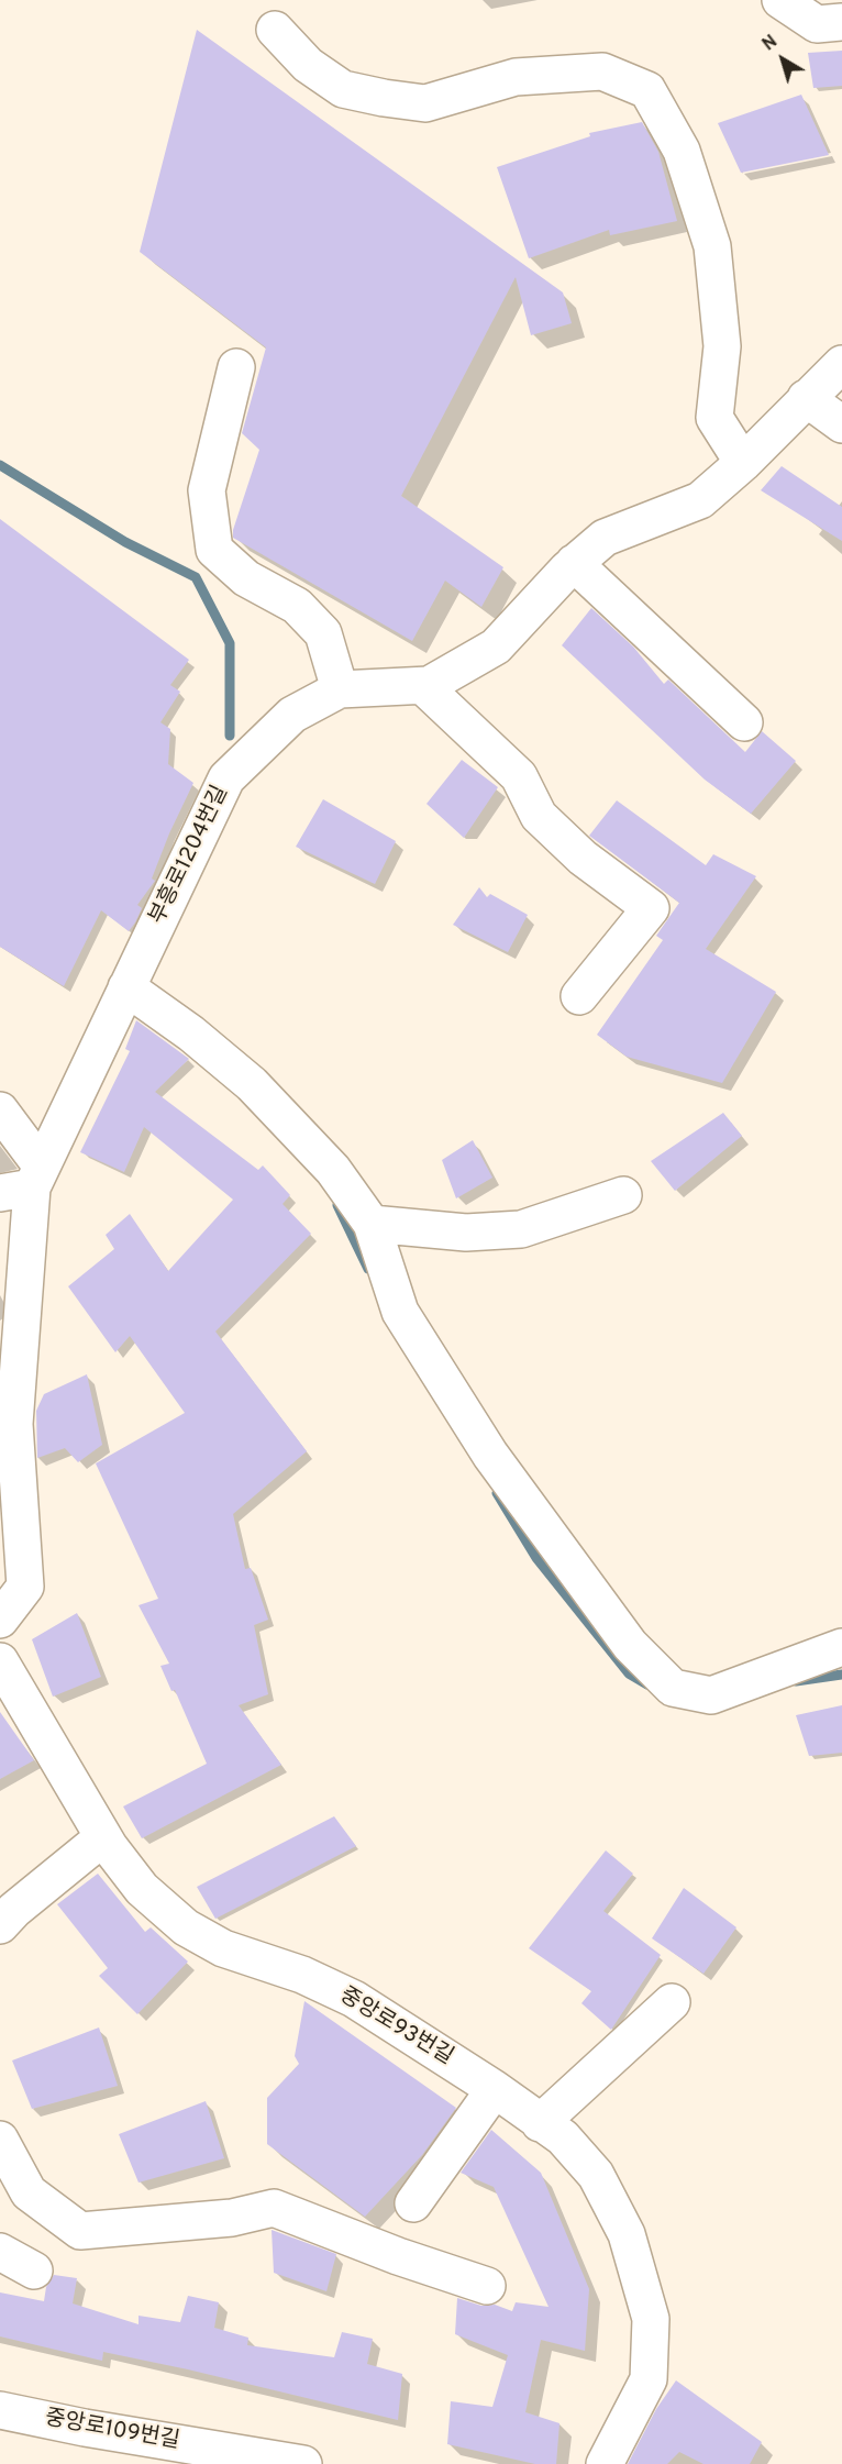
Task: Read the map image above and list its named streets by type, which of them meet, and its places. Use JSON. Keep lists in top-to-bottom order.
{
  "streets": {
    "street": ["부흥로1204번길", "중앙로93번길", "중앙로109번길"]
  },
  "north": "top left"
}
